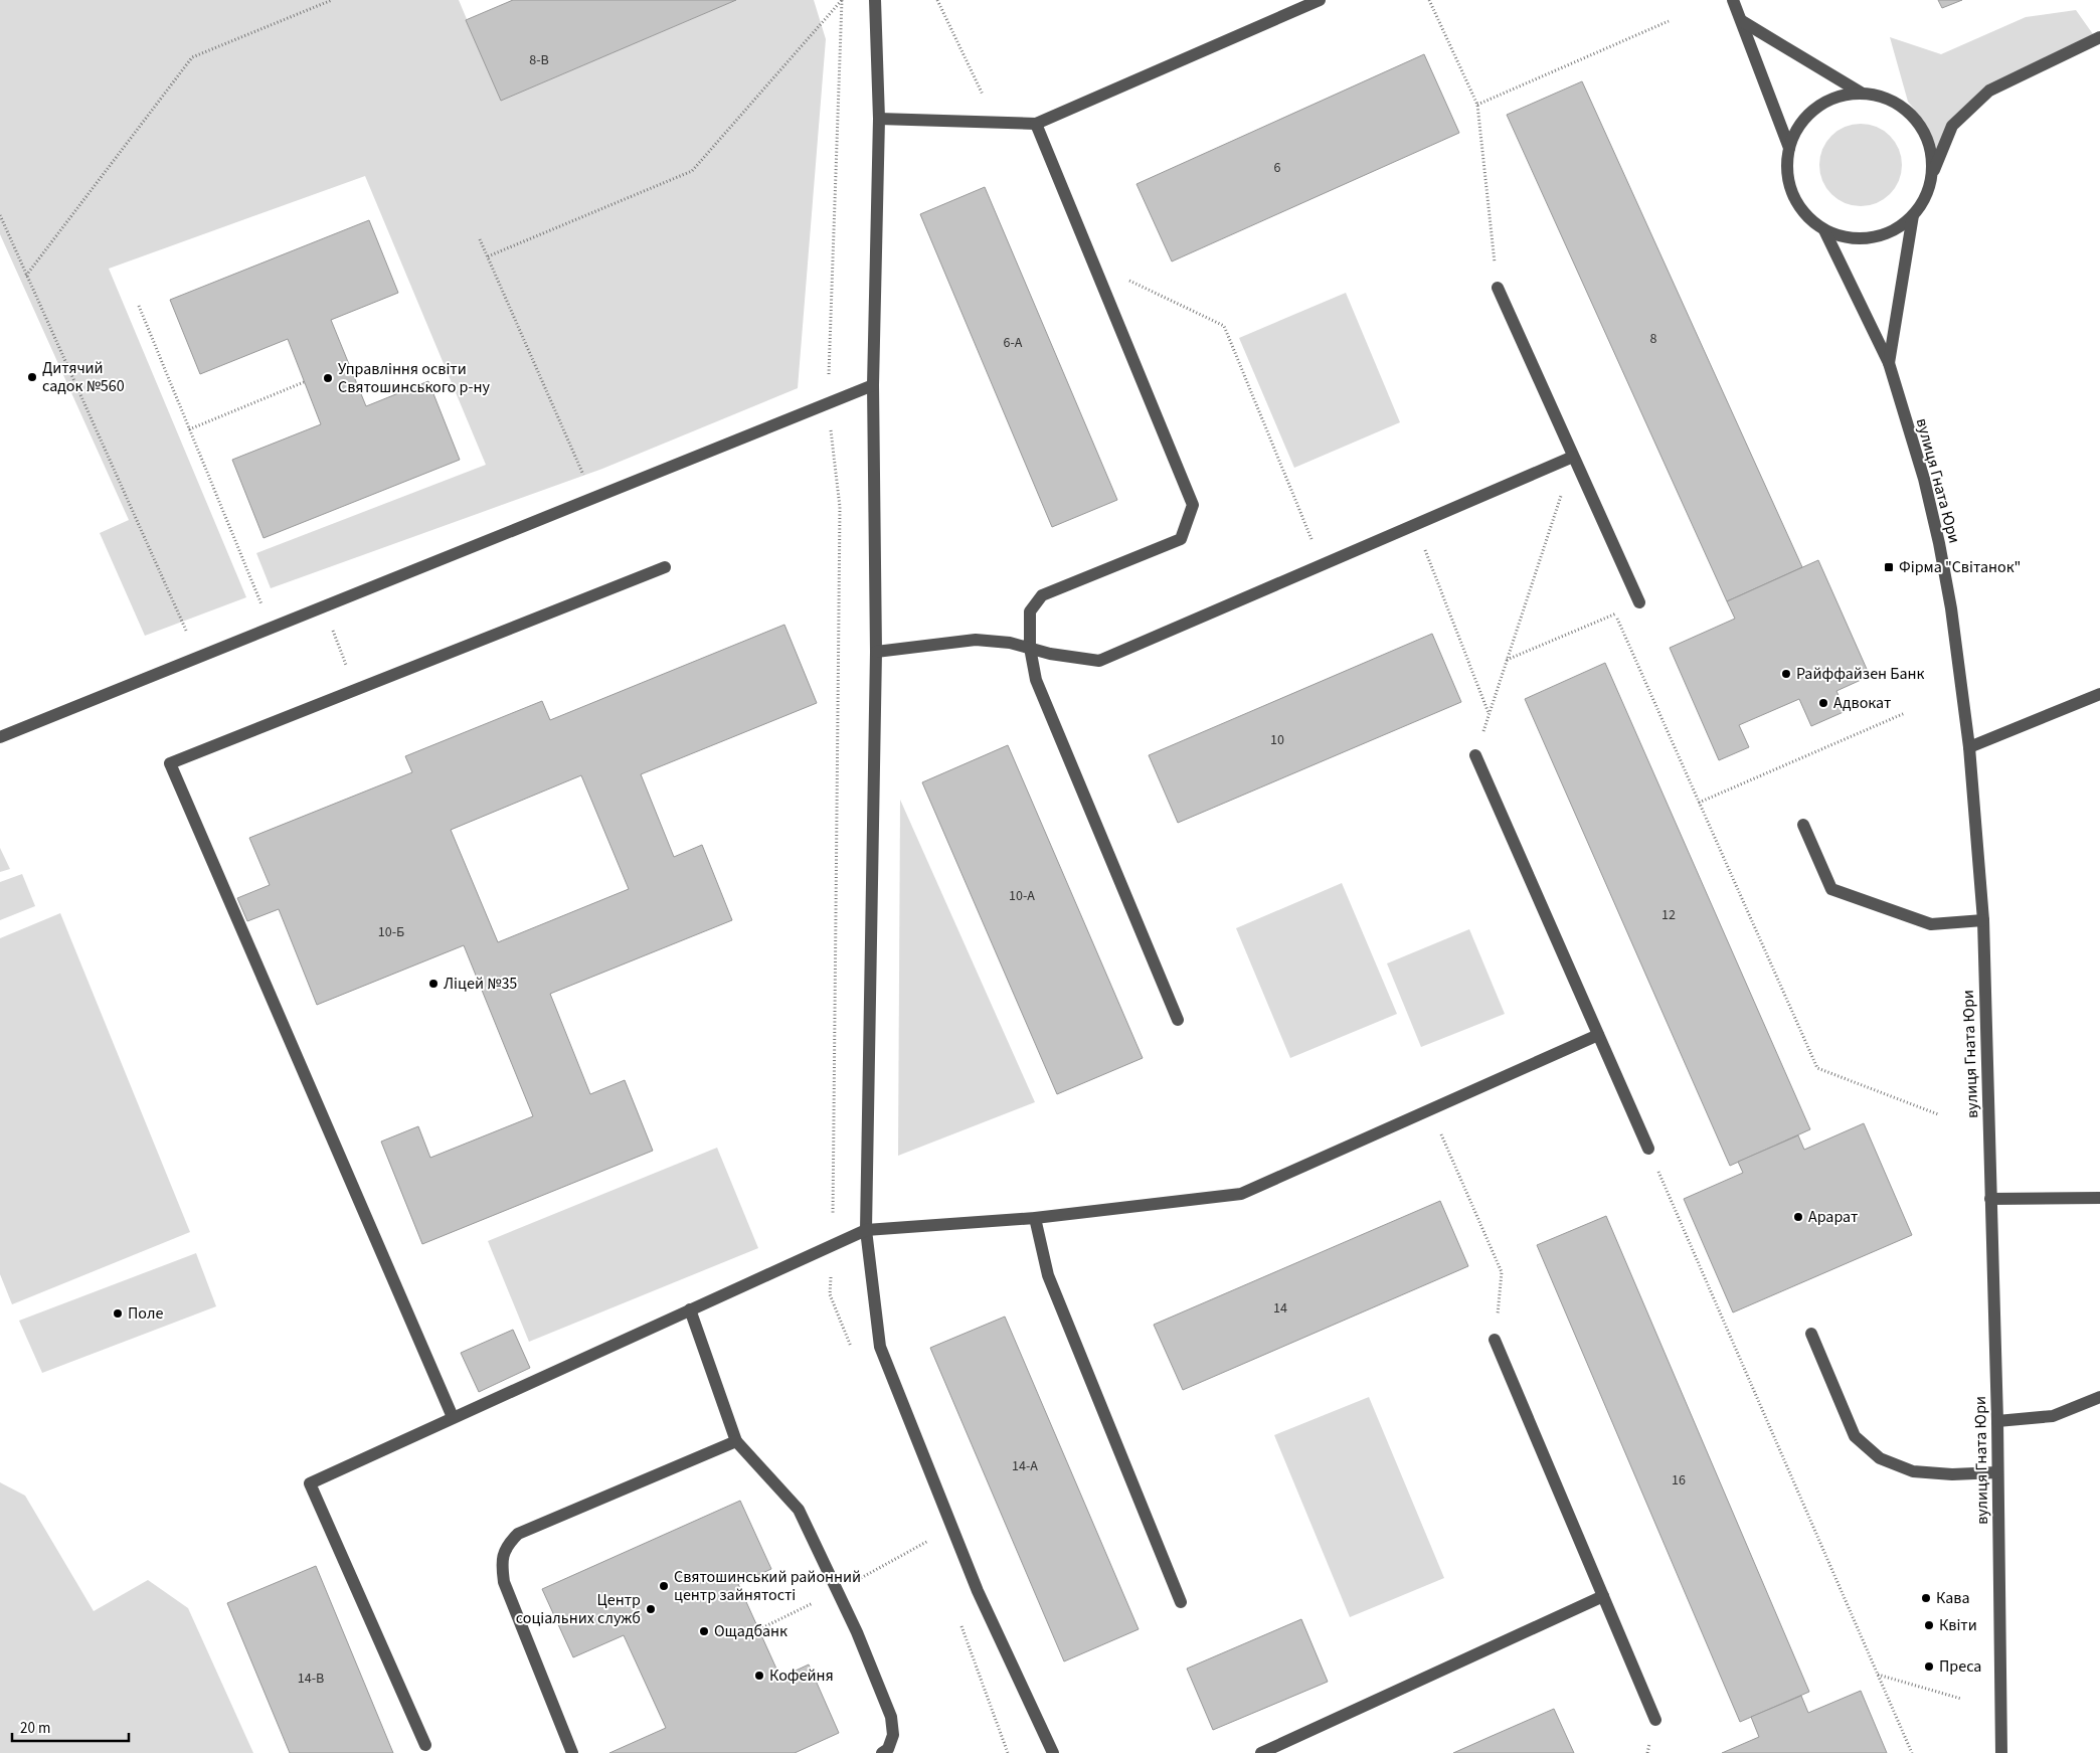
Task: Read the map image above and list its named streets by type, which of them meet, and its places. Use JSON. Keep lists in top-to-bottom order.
{
  "streets": {
    "street": ["вулиця Гната Юри"]
  },
  "places": {
    "other": [
      "Дитячий садок №560",
      "Управління освіти Святошинського р-ну",
      "Райффайзен Банк",
      "Адвокат",
      "Ліцей №35",
      "Арарат",
      "Поле",
      "Святошинський районний центр зайнятості",
      "Кава",
      "Центр соціальних служб",
      "Квіти",
      "Ощадбанк",
      "Преса",
      "Кофейня"
    ],
    "transit": ["Фірма \"Світанок\""]
  },
  "house_numbers": [
    "8-В",
    "6",
    "8",
    "6-А",
    "10",
    "10-А",
    "12",
    "10-Б",
    "14",
    "14-А",
    "16",
    "14-В"
  ],
  "scale_bar": "20 m"
}
